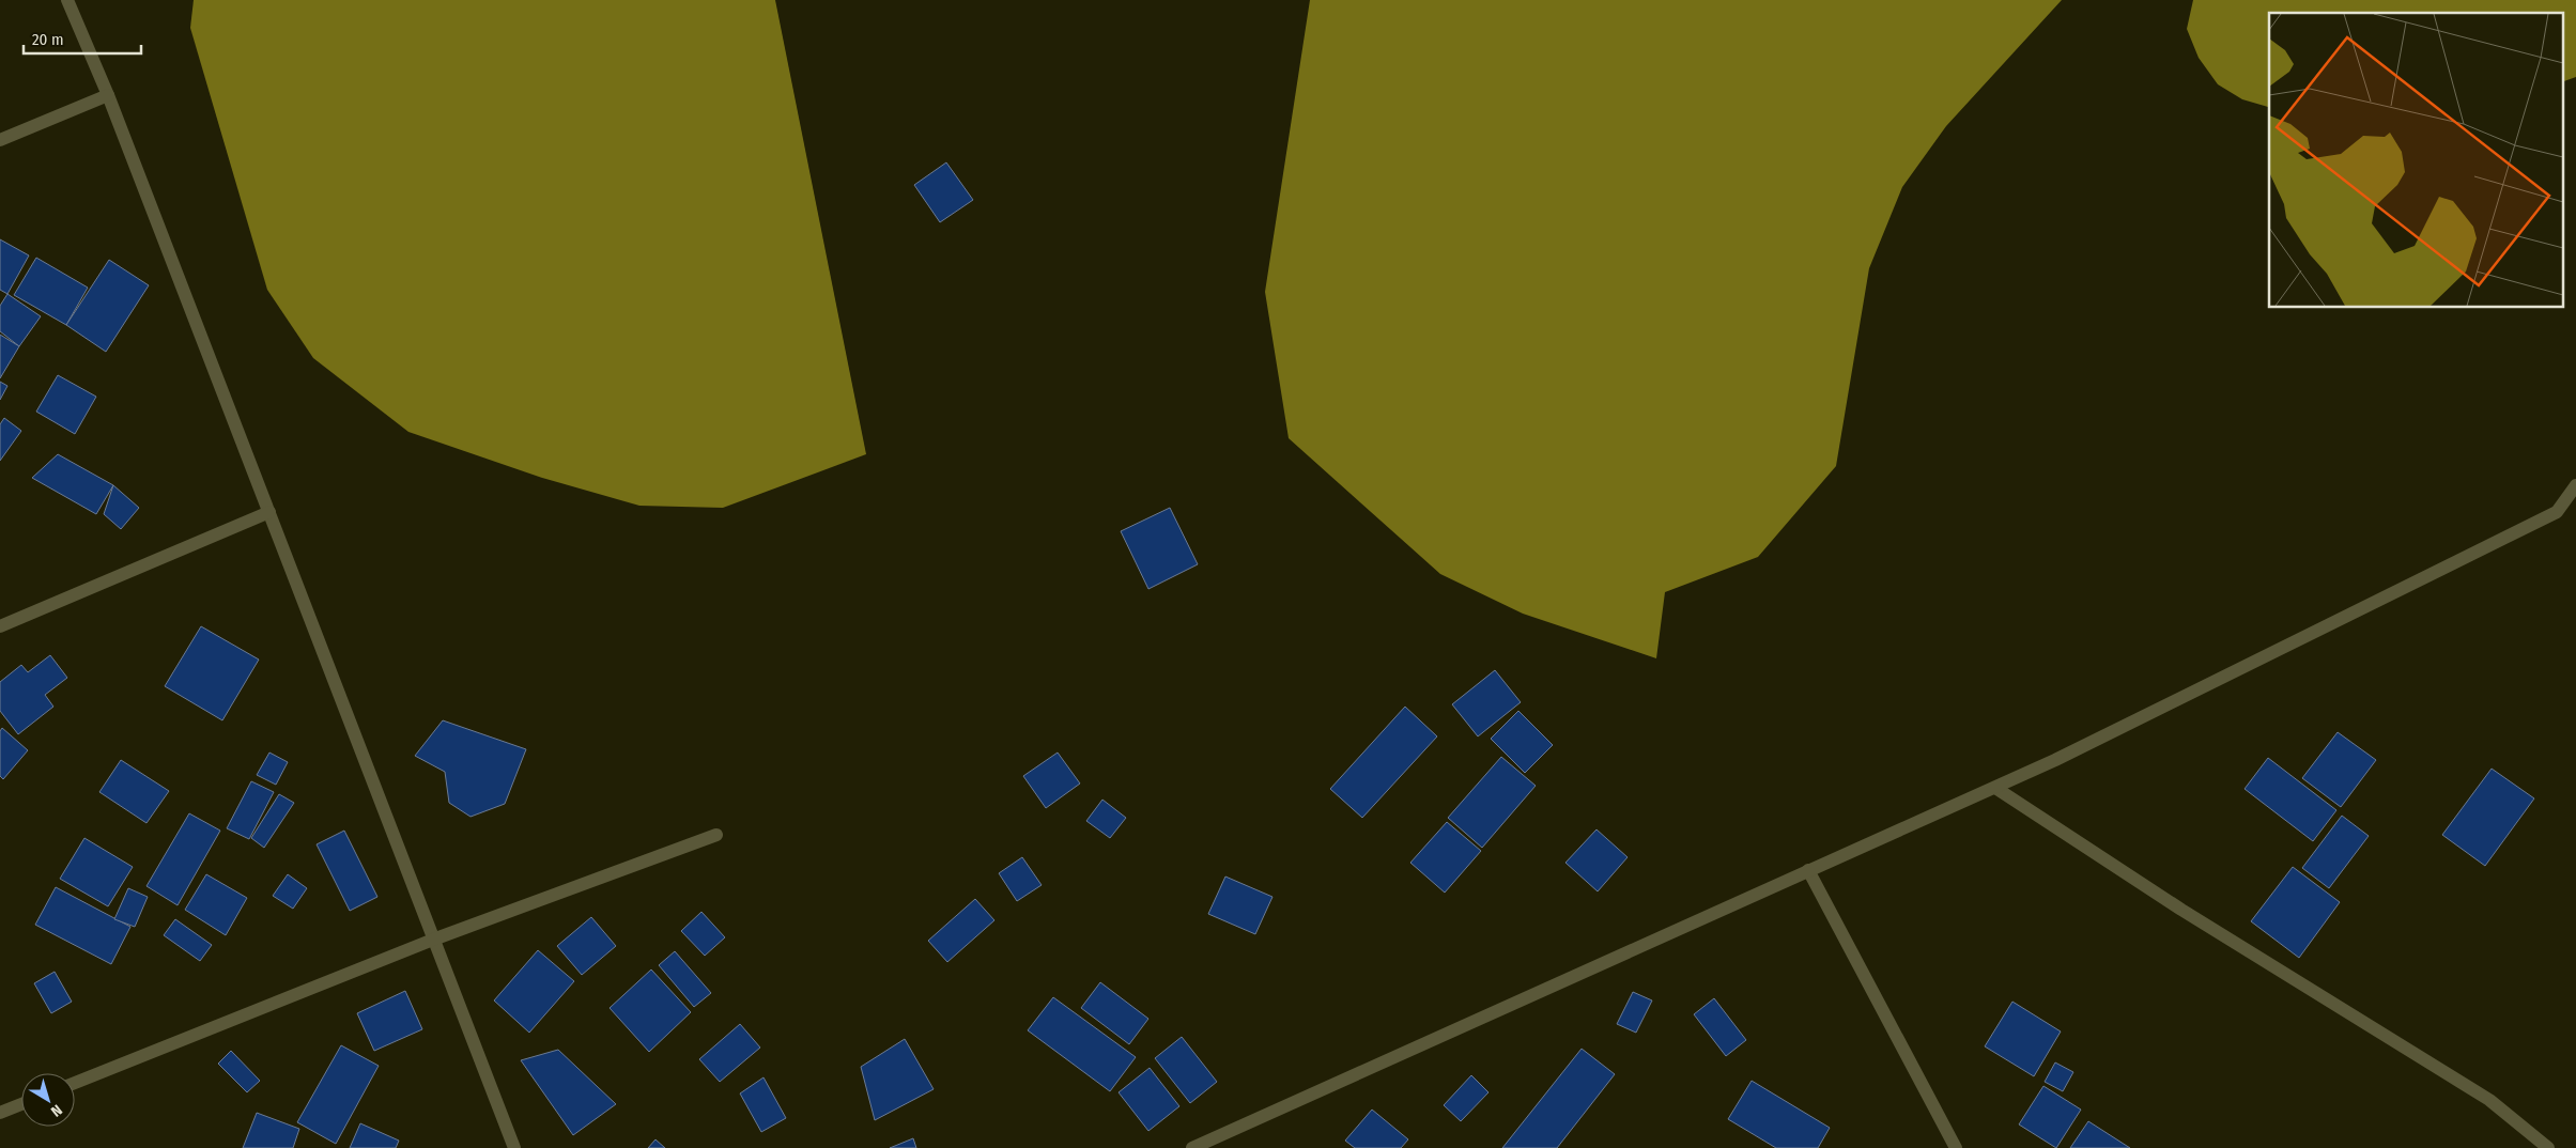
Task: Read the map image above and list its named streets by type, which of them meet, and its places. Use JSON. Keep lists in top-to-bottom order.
{
  "scale_bar": "20 m",
  "north": "bottom right"
}
